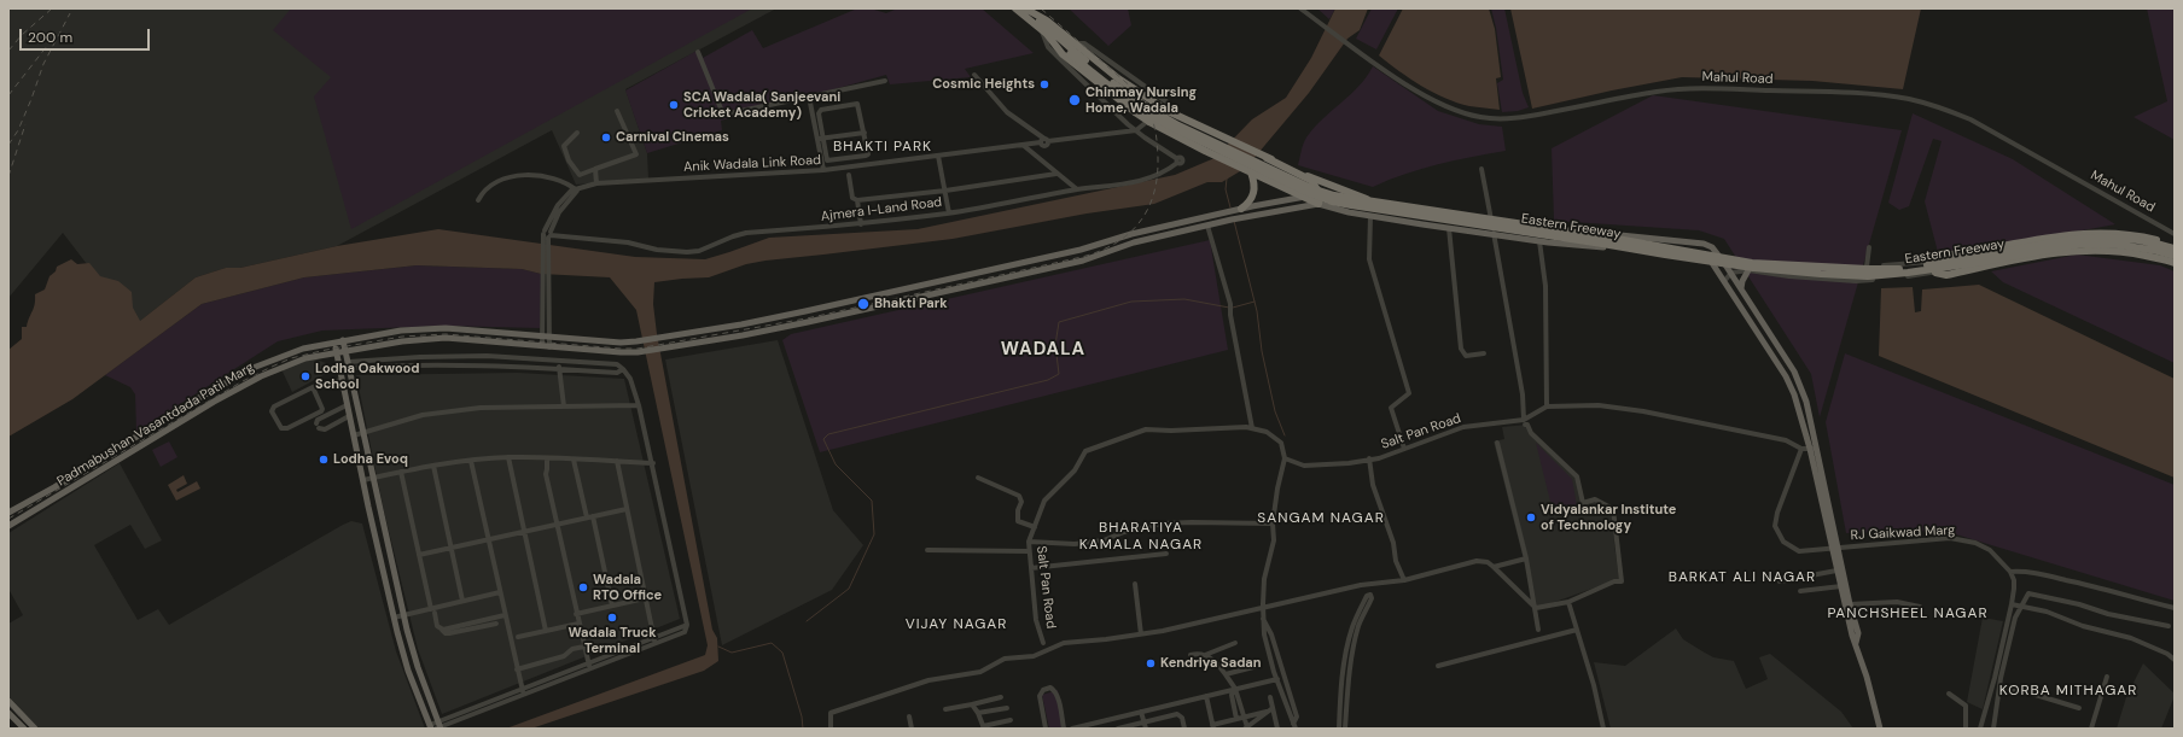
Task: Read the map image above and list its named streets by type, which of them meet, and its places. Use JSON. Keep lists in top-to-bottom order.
{
  "streets": {
    "highway": ["Eastern Freeway"],
    "main road": ["Padmabushan Vasantdada Patil Marg"],
    "street": [
      "Mahul Road",
      "Anik Wadala Link Road",
      "Ajmera l-Land Road",
      "Salt Pan Road",
      "RJ Gaikwad Marg"
    ]
  },
  "crossings": [
    ["Anik Wadala Link Road", "Ajmera l-Land Road"],
    ["Salt Pan Road", "RJ Gaikwad Marg"]
  ],
  "districts": [
    "BHAKTI PARK",
    "WADALA",
    "SANGAM NAGAR",
    "BHARATIYA KAMALA NAGAR",
    "BARKAT ALI NAGAR",
    "PANCHSHEEL NAGAR",
    "VIJAY NAGAR",
    "KORBA MITHAGAR"
  ],
  "places": [
    "Cosmic Heights",
    "Chinmay Nursing Home, Wadala",
    "SCA Wadala( Sanjeevani Cricket Academy)",
    "Carnival Cinemas",
    "Bhakti Park",
    "Lodha Oakwood School",
    "Lodha Evoq",
    "Vidyalankar Institute of Technology",
    "Wadala RTO Office",
    "Wadala Truck Terminal",
    "Kendriya Sadan"
  ],
  "scale_bar": "200 m"
}
